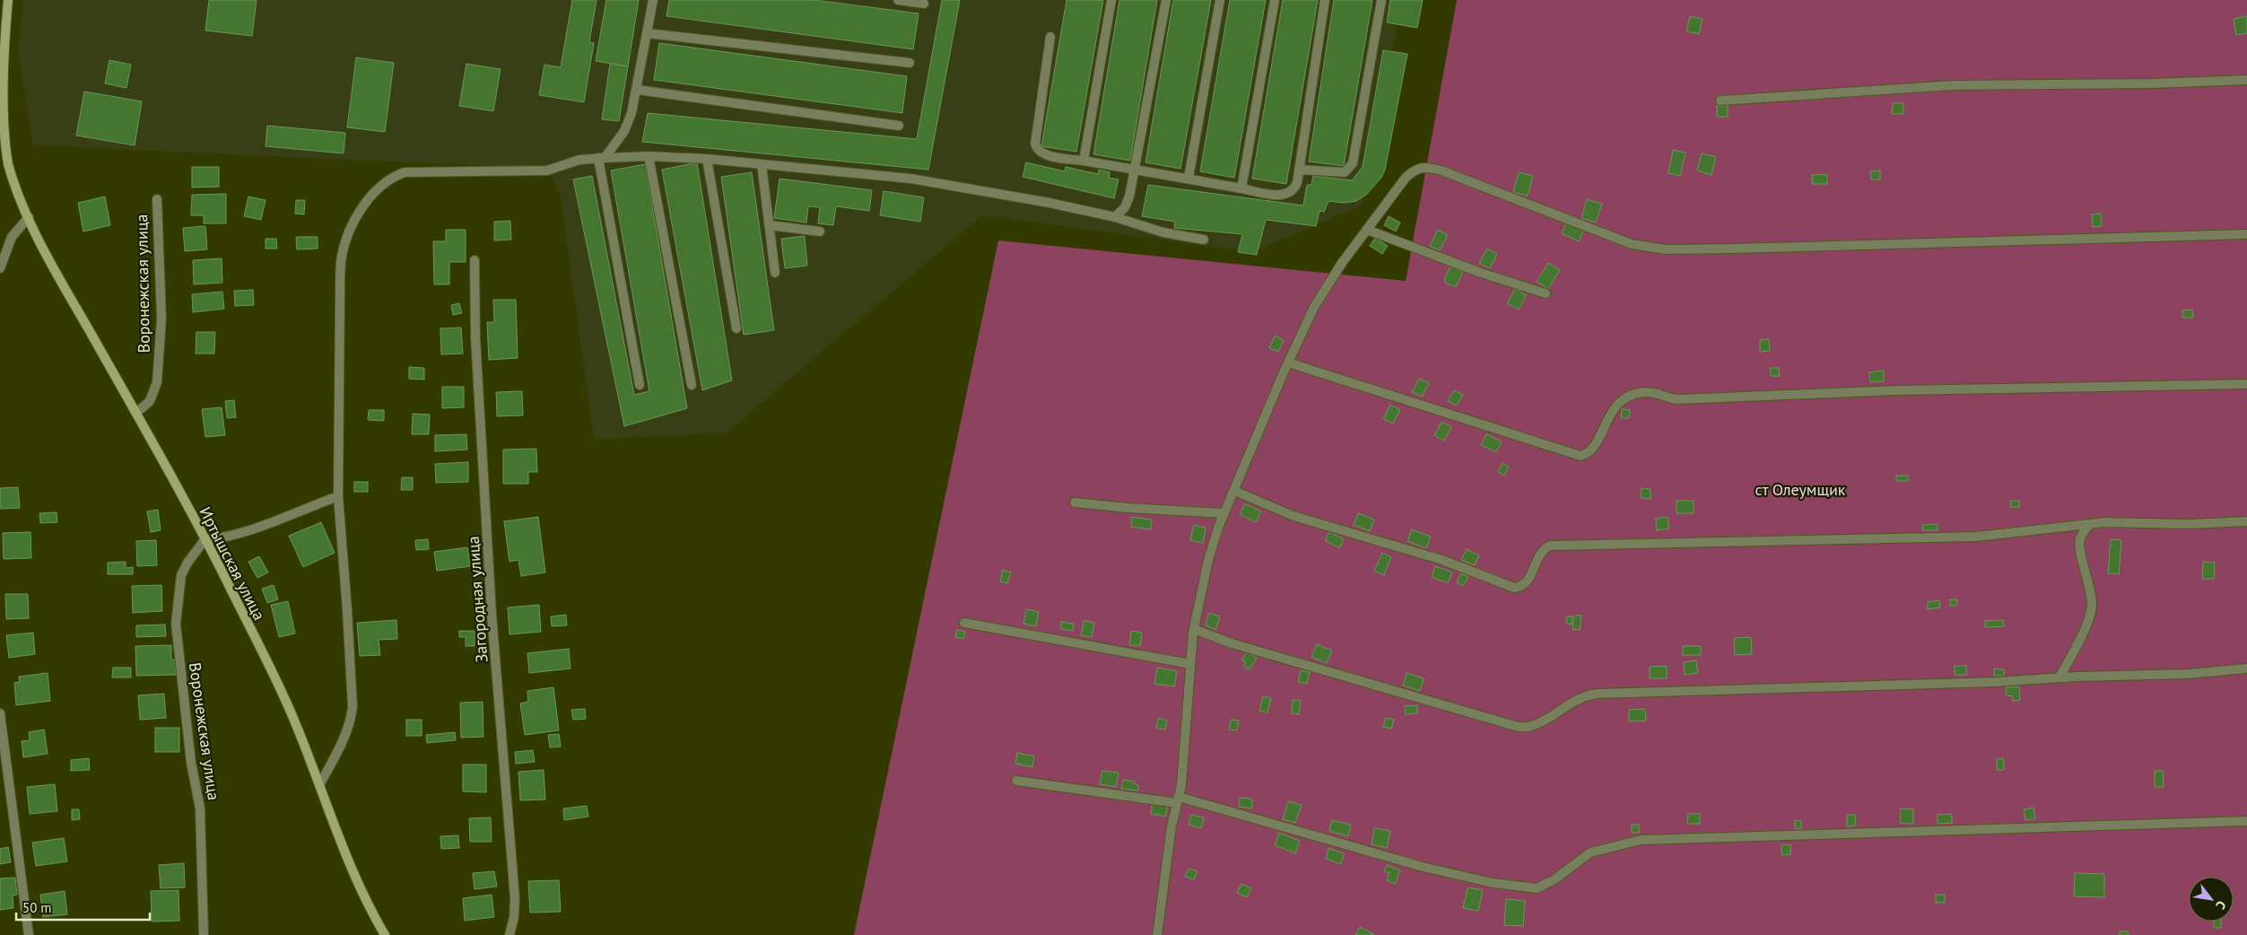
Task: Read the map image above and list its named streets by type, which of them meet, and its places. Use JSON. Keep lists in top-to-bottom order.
{
  "streets": {
    "main road": ["Иртышская улица"],
    "street": ["Воронежская улица", "Загородная улица"]
  },
  "crossings": [
    ["Воронежская улица", "Иртышская улица"]
  ],
  "parks": ["ст Олеумщик"],
  "scale_bar": "50 m",
  "north": "bottom right"
}
